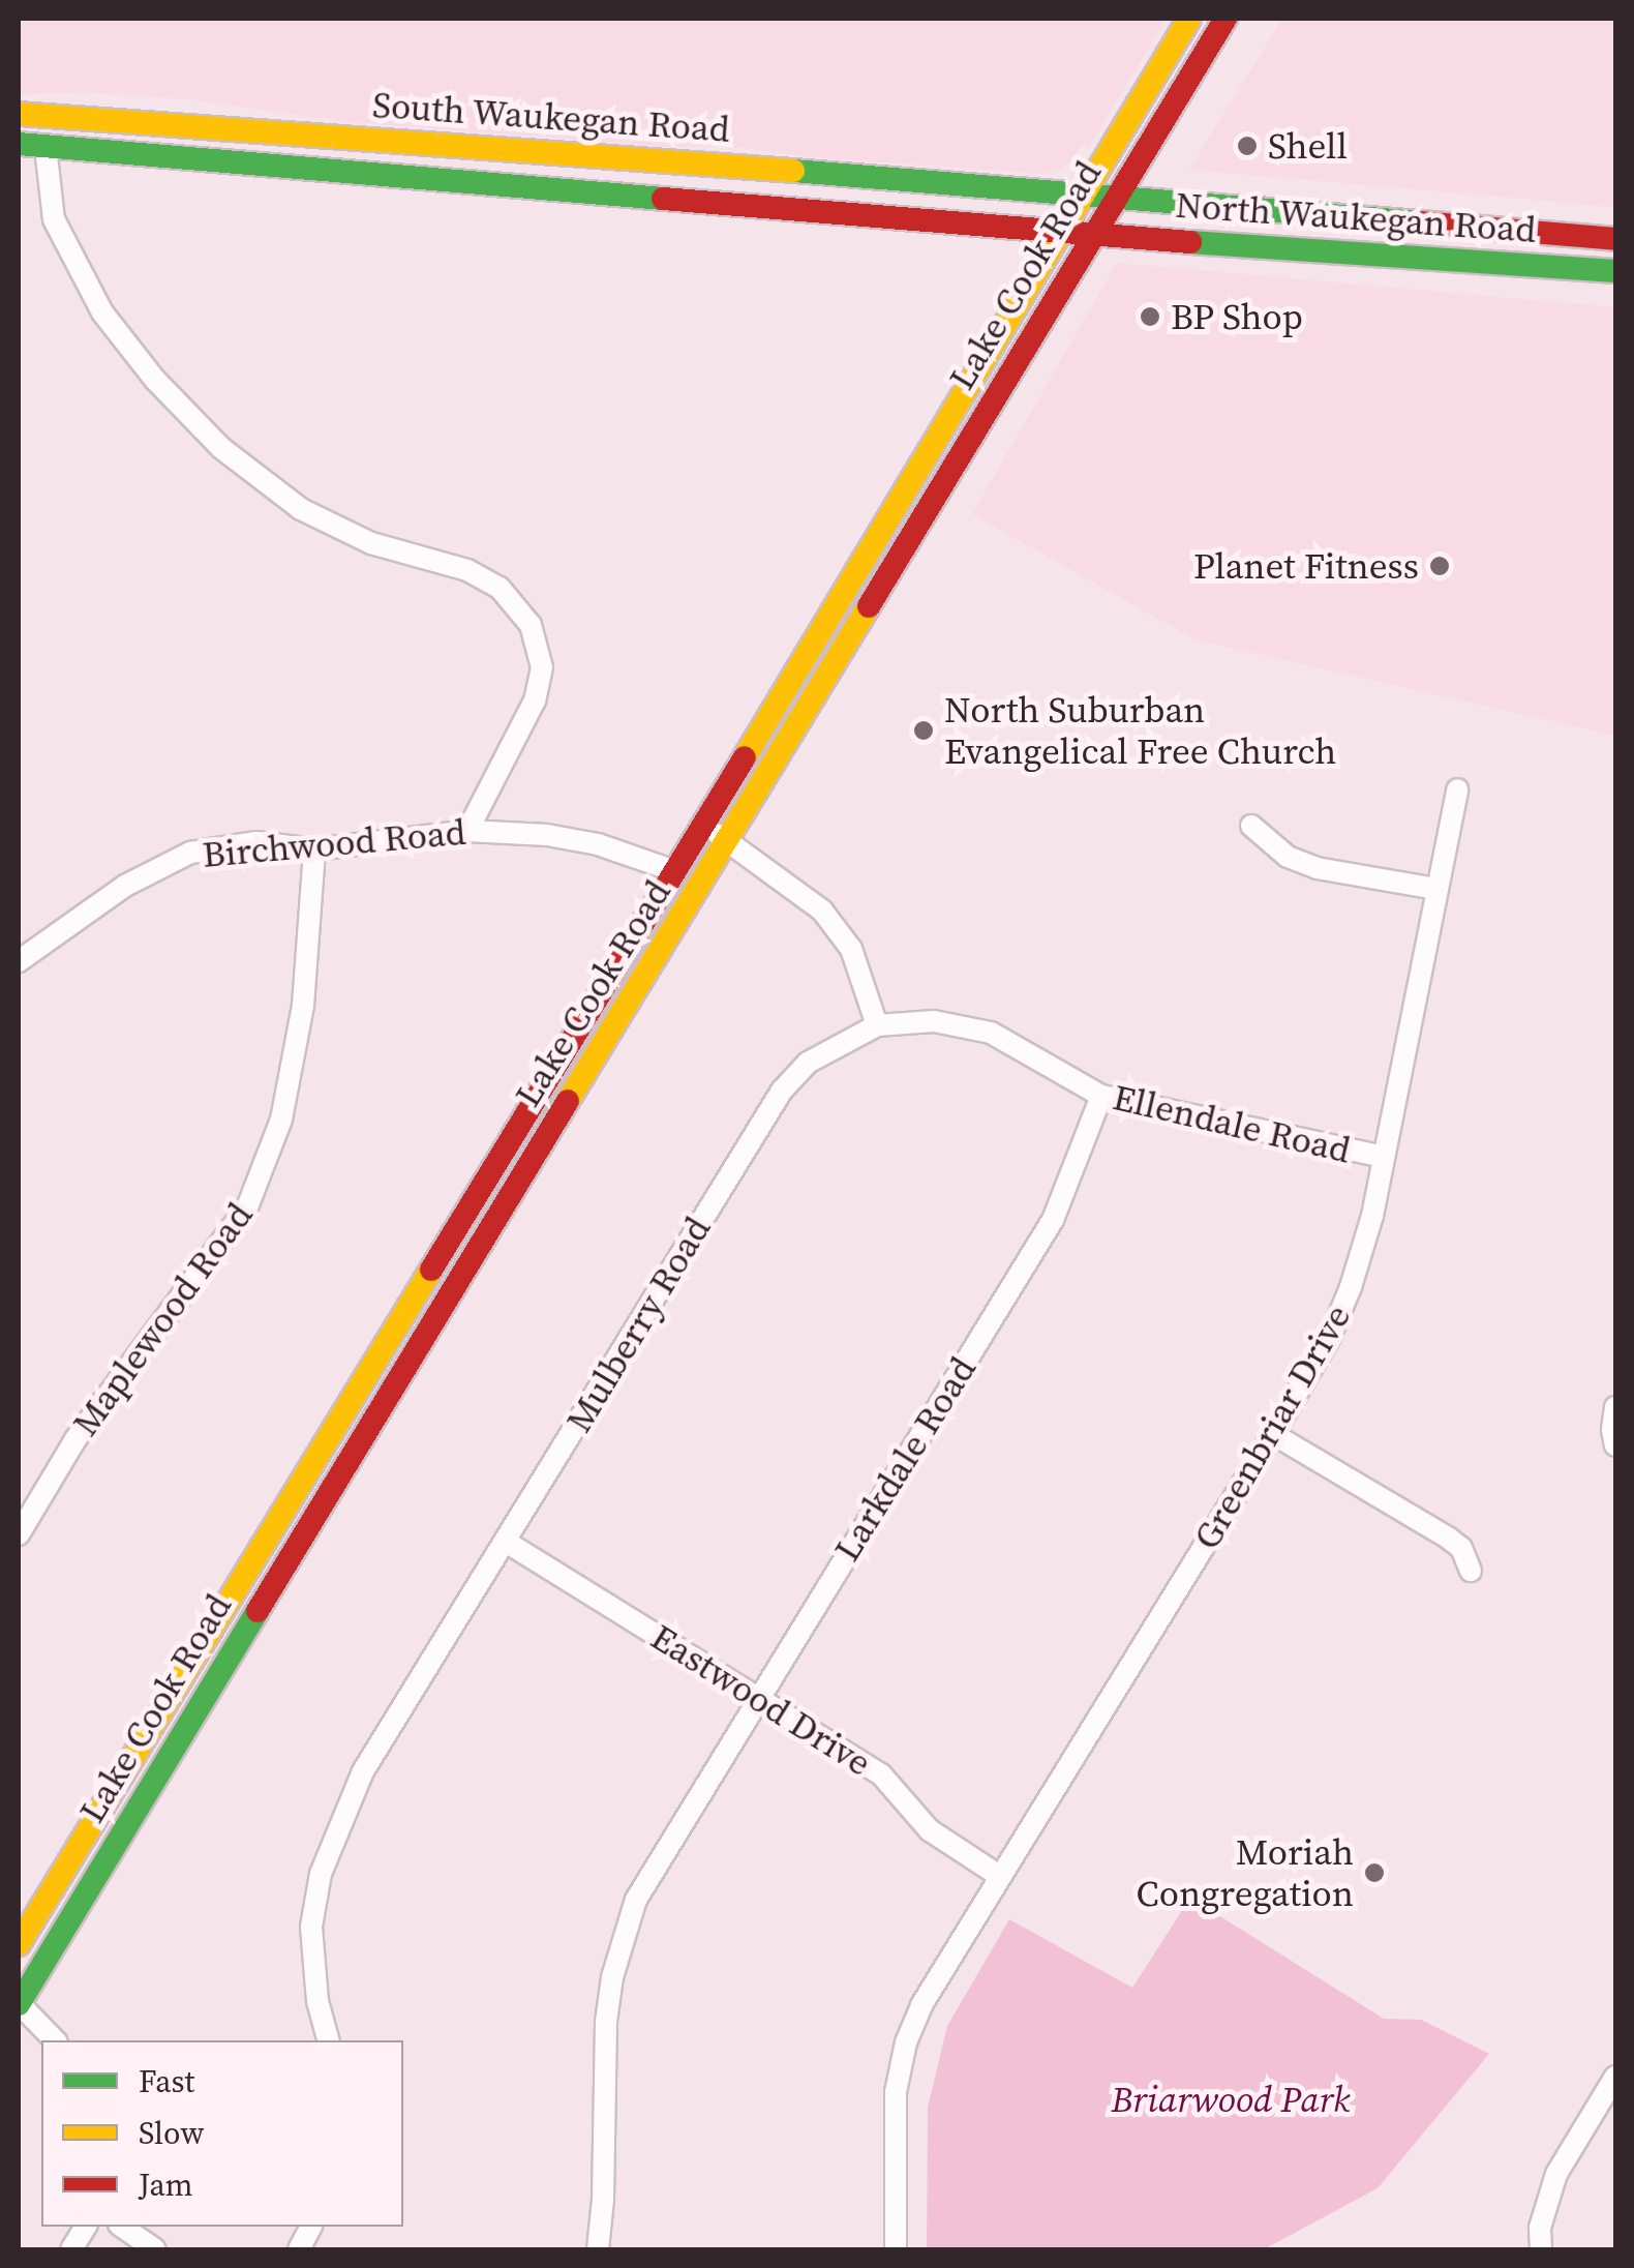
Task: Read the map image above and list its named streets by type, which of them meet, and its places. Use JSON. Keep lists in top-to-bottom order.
{
  "streets": {
    "main road": ["South Waukegan Road", "North Waukegan Road", "Lake Cook Road"],
    "street": [
      "Birchwood Road",
      "Ellendale Road",
      "Maplewood Road",
      "Mulberry Road",
      "Greenbriar Drive",
      "Larkdale Road",
      "Eastwood Drive"
    ]
  },
  "crossings": [
    ["South Waukegan Road", "North Waukegan Road"],
    ["South Waukegan Road", "Lake Cook Road"],
    ["North Waukegan Road", "Lake Cook Road"],
    ["Lake Cook Road", "Birchwood Road"],
    ["Birchwood Road", "Maplewood Road"],
    ["Ellendale Road", "Mulberry Road"],
    ["Ellendale Road", "Greenbriar Drive"],
    ["Ellendale Road", "Larkdale Road"],
    ["Mulberry Road", "Eastwood Drive"],
    ["Greenbriar Drive", "Eastwood Drive"],
    ["Larkdale Road", "Eastwood Drive"]
  ],
  "parks": ["Briarwood Park"],
  "places": [
    "Shell",
    "BP Shop",
    "Planet Fitness",
    "North Suburban Evangelical Free Church",
    "Moriah Congregation"
  ],
  "legend": ["Fast", "Slow", "Jam"]
}
